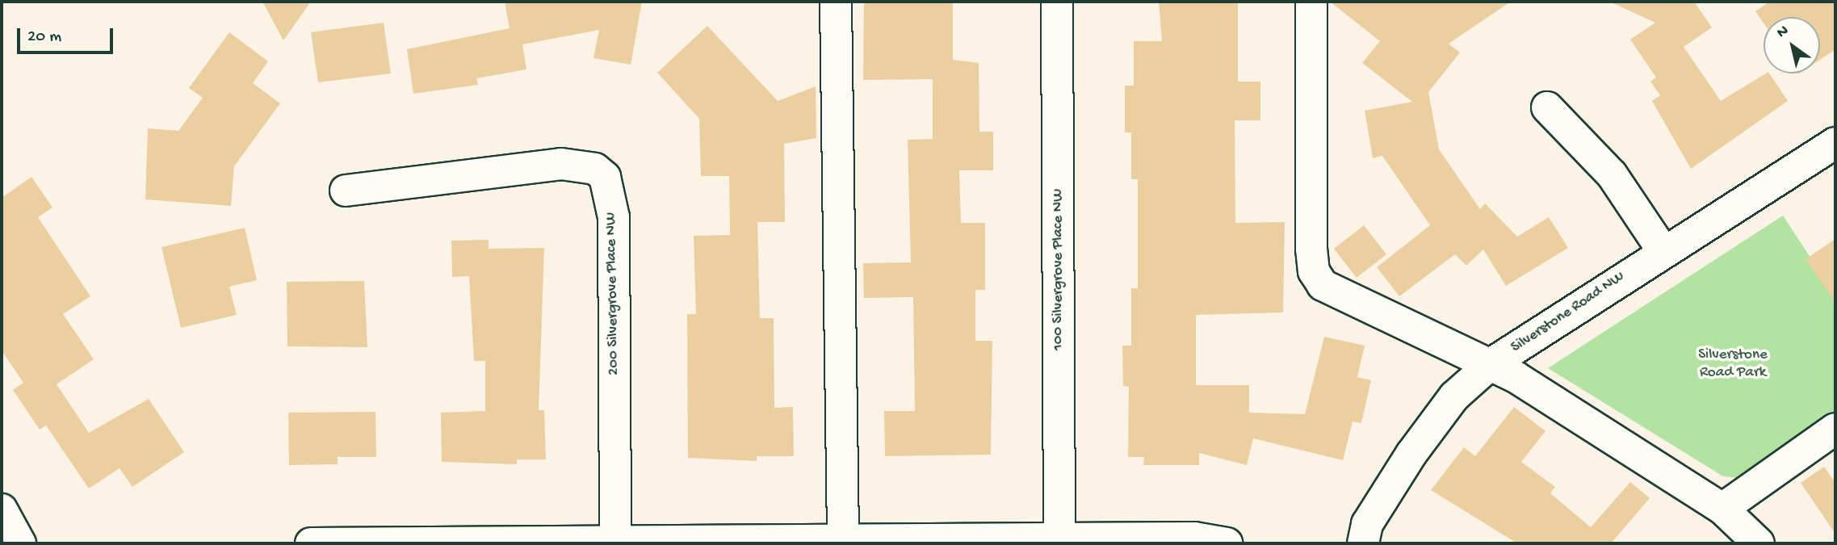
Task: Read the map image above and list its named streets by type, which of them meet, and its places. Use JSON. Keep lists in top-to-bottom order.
{
  "streets": {
    "street": ["100 Silvergrove Place NW", "200 Silvergrove Place NW", "Silverstone Road NW"]
  },
  "parks": ["Silverstone Road Park"],
  "scale_bar": "20 m",
  "north": "top left"
}
